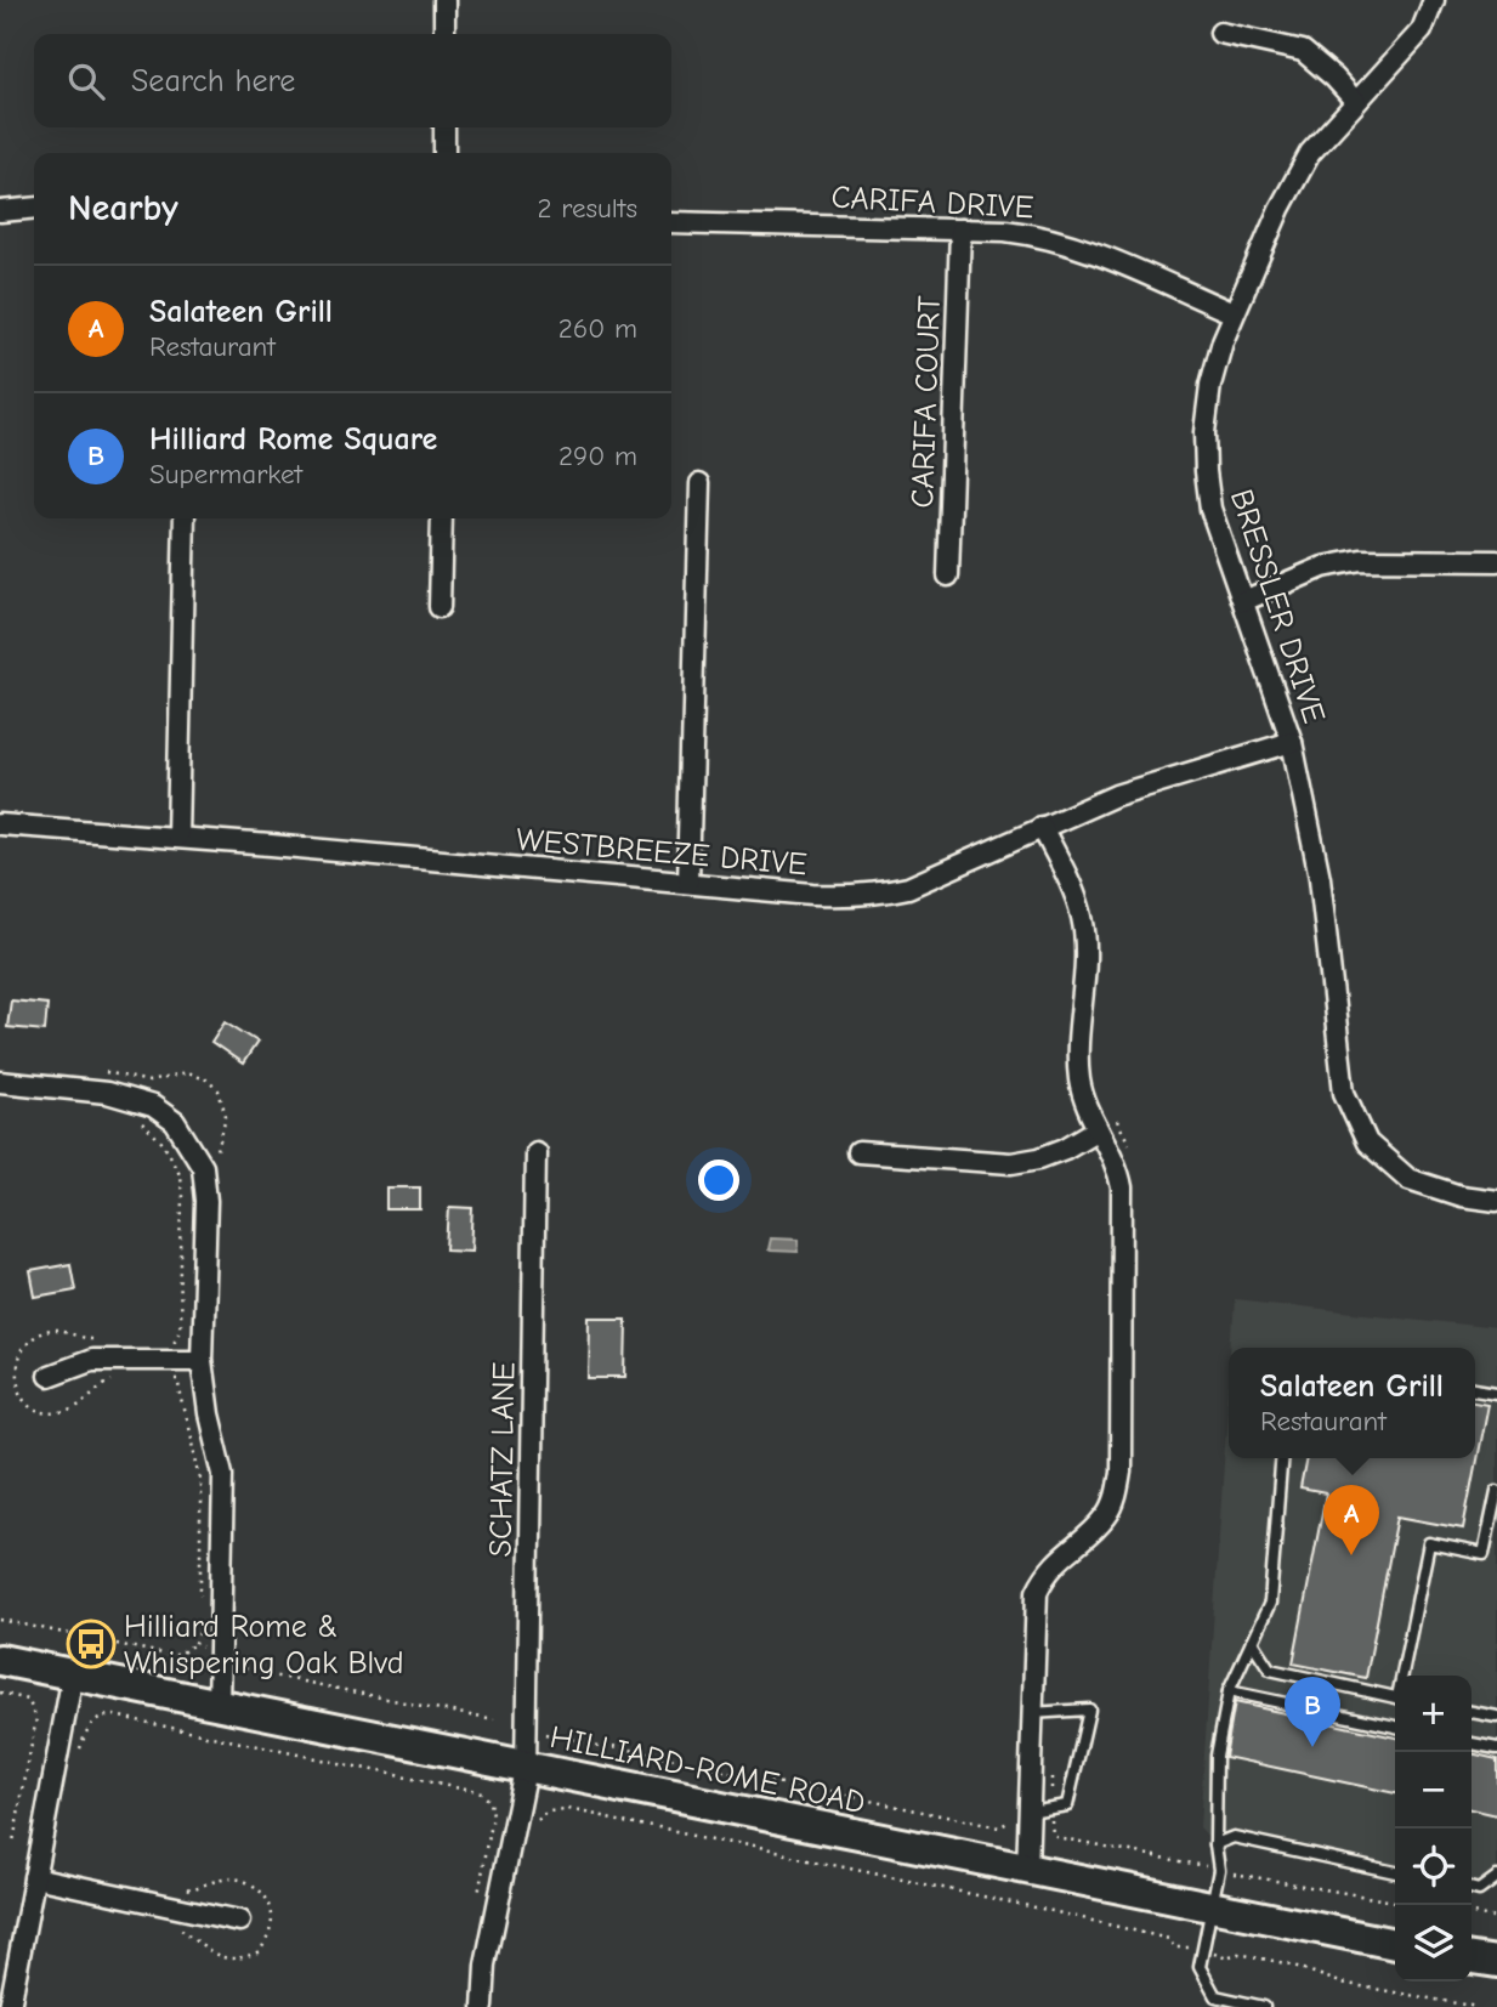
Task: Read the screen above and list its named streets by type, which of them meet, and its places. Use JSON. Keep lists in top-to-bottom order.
{
  "streets": {
    "main road": ["HILLIARD-ROME ROAD"],
    "street": [
      "CARIFA DRIVE",
      "CARIFA COURT",
      "BRESSLER DRIVE",
      "WESTBREEZE DRIVE",
      "SCHATZ LANE"
    ]
  },
  "crossings": [
    ["CARIFA DRIVE", "CARIFA COURT"],
    ["CARIFA DRIVE", "BRESSLER DRIVE"],
    ["BRESSLER DRIVE", "WESTBREEZE DRIVE"],
    ["SCHATZ LANE", "HILLIARD-ROME ROAD"]
  ],
  "places": {
    "bus stop": ["Hilliard Rome & Whispering Oak Blvd"]
  },
  "page": {
    "search": "Search here",
    "heading": ["Nearby", "2 results"],
    "list": [
      {
        "mark": "A",
        "name": "Salateen Grill",
        "note": "Restaurant",
        "value": "260 m"
      },
      {
        "mark": "B",
        "name": "Hilliard Rome Square",
        "note": "Supermarket",
        "value": "290 m"
      }
    ],
    "popup": ["Salateen Grill", "Restaurant"],
    "pins": ["A", "B"],
    "map_buttons": ["+", "−"]
  }
}
